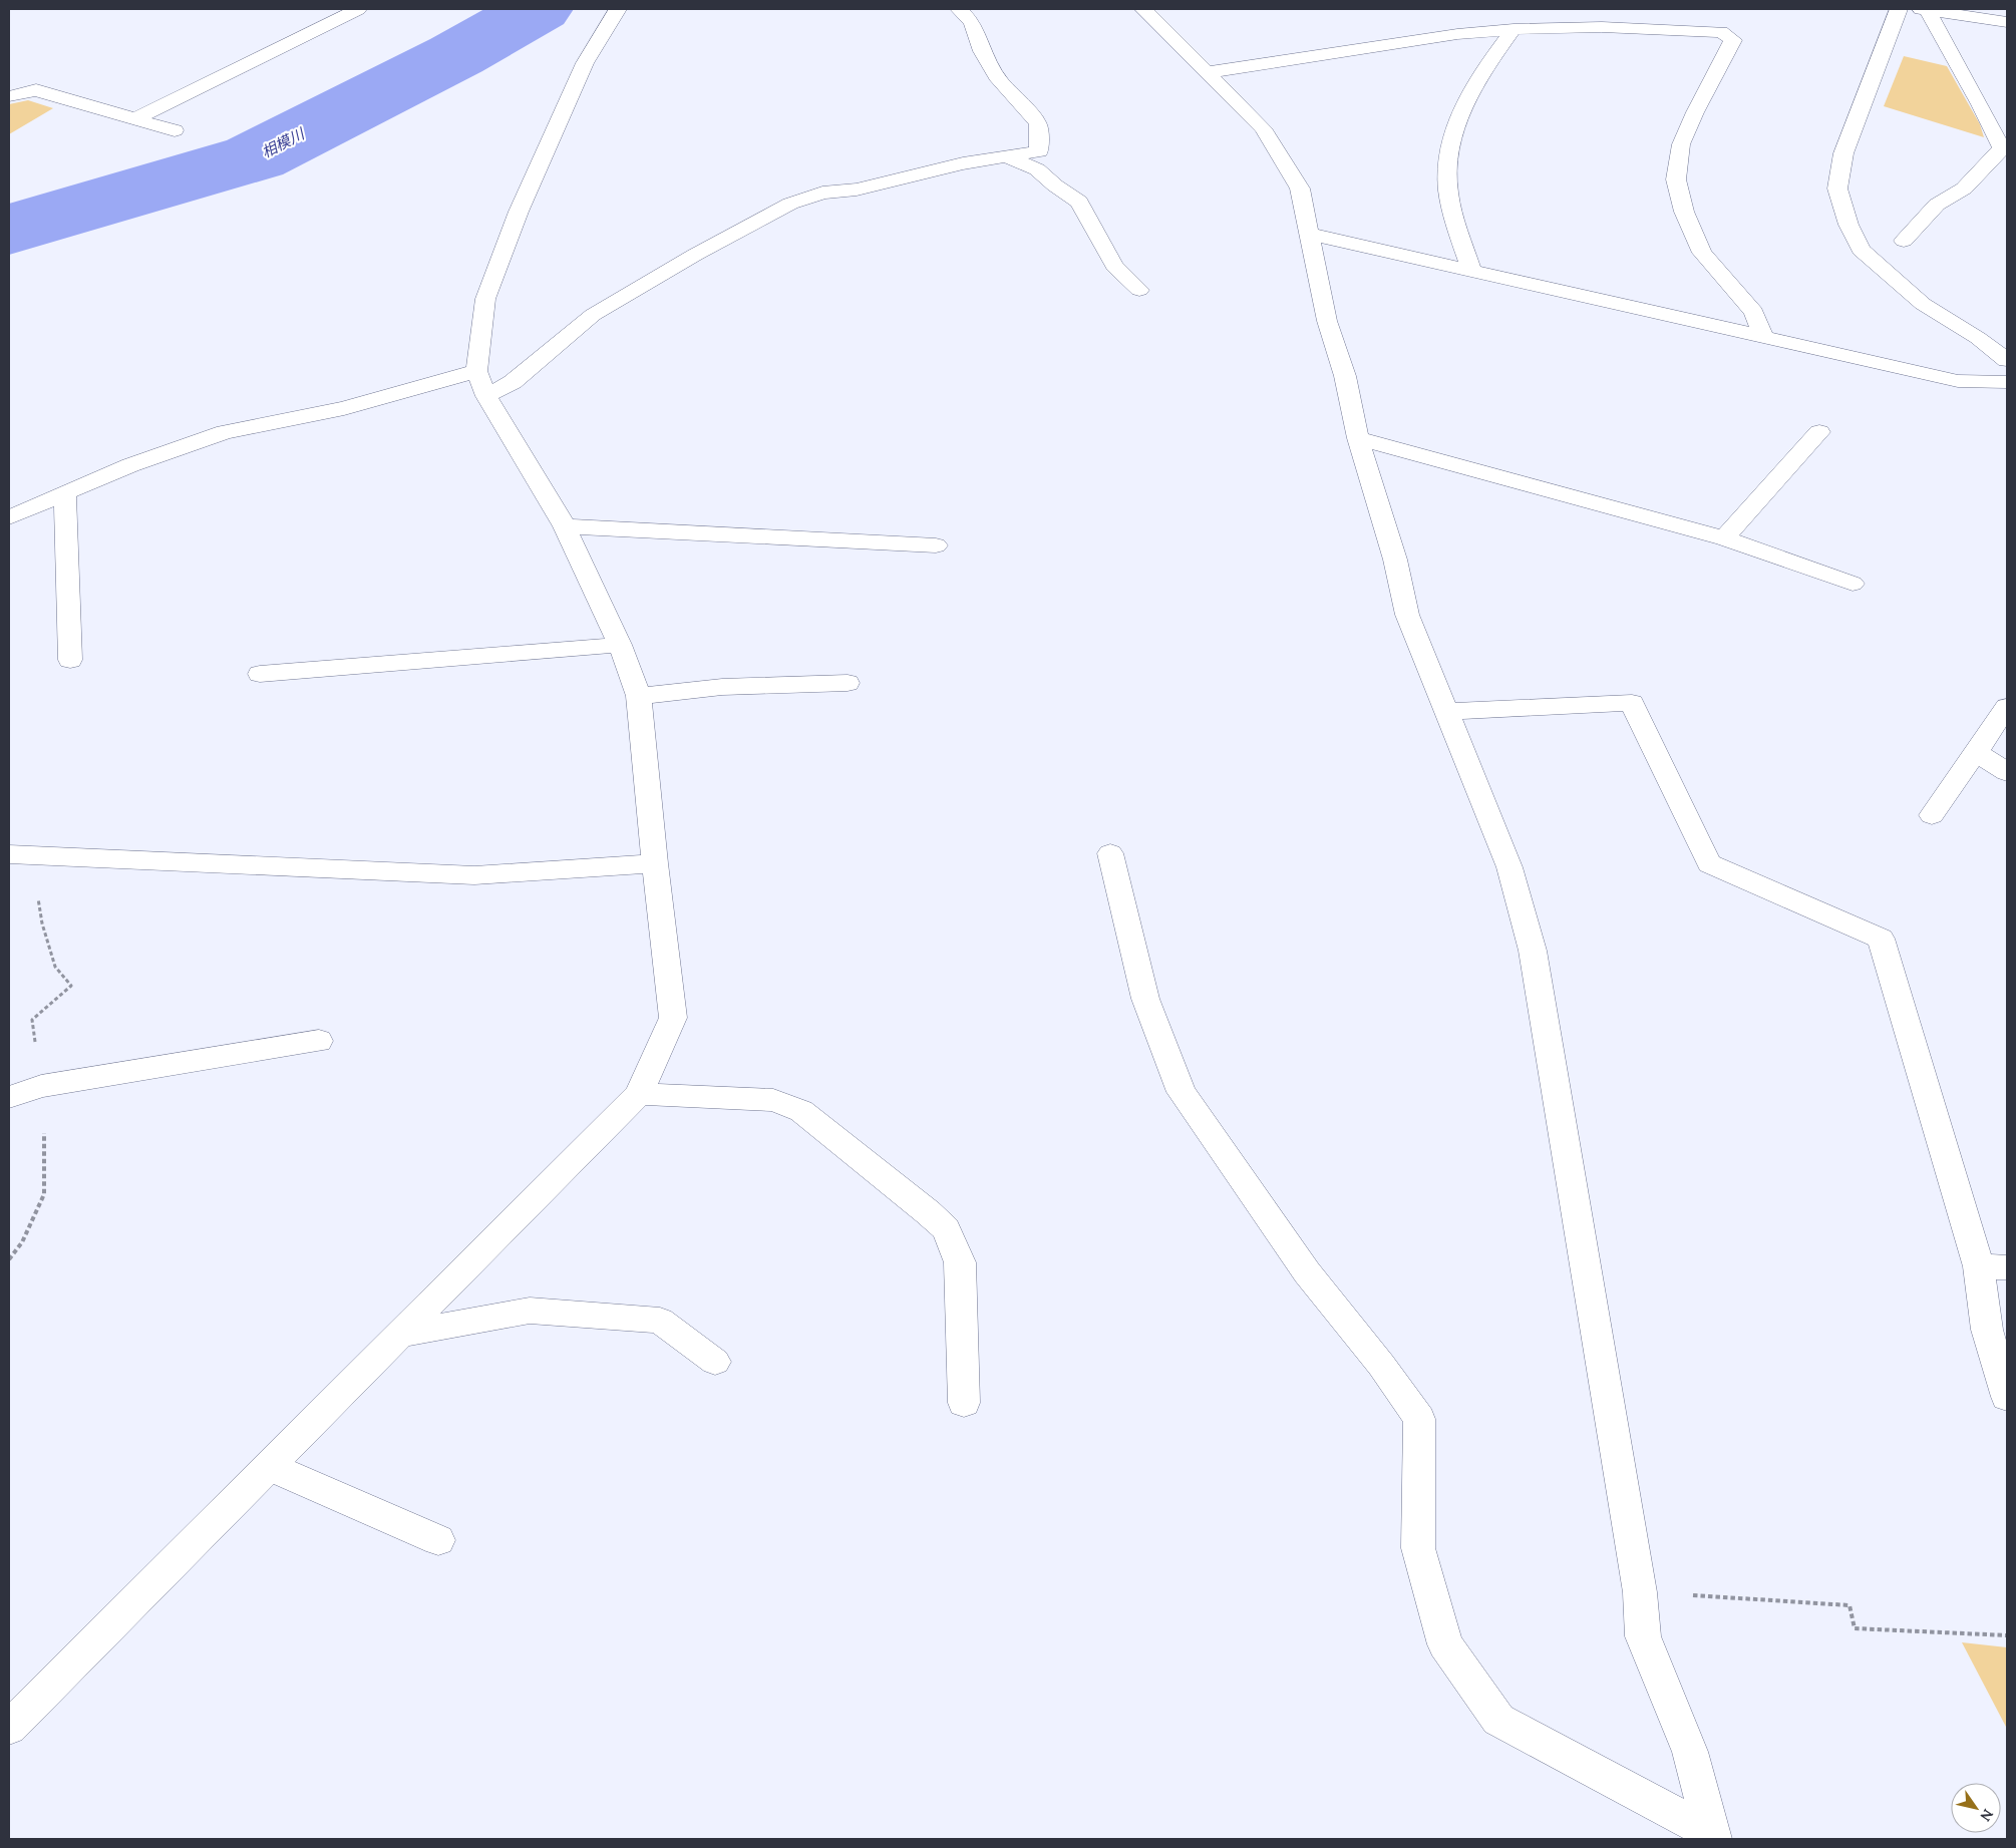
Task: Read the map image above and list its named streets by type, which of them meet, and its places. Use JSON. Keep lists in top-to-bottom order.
{
  "water": ["相模川"],
  "north": "bottom right"
}
